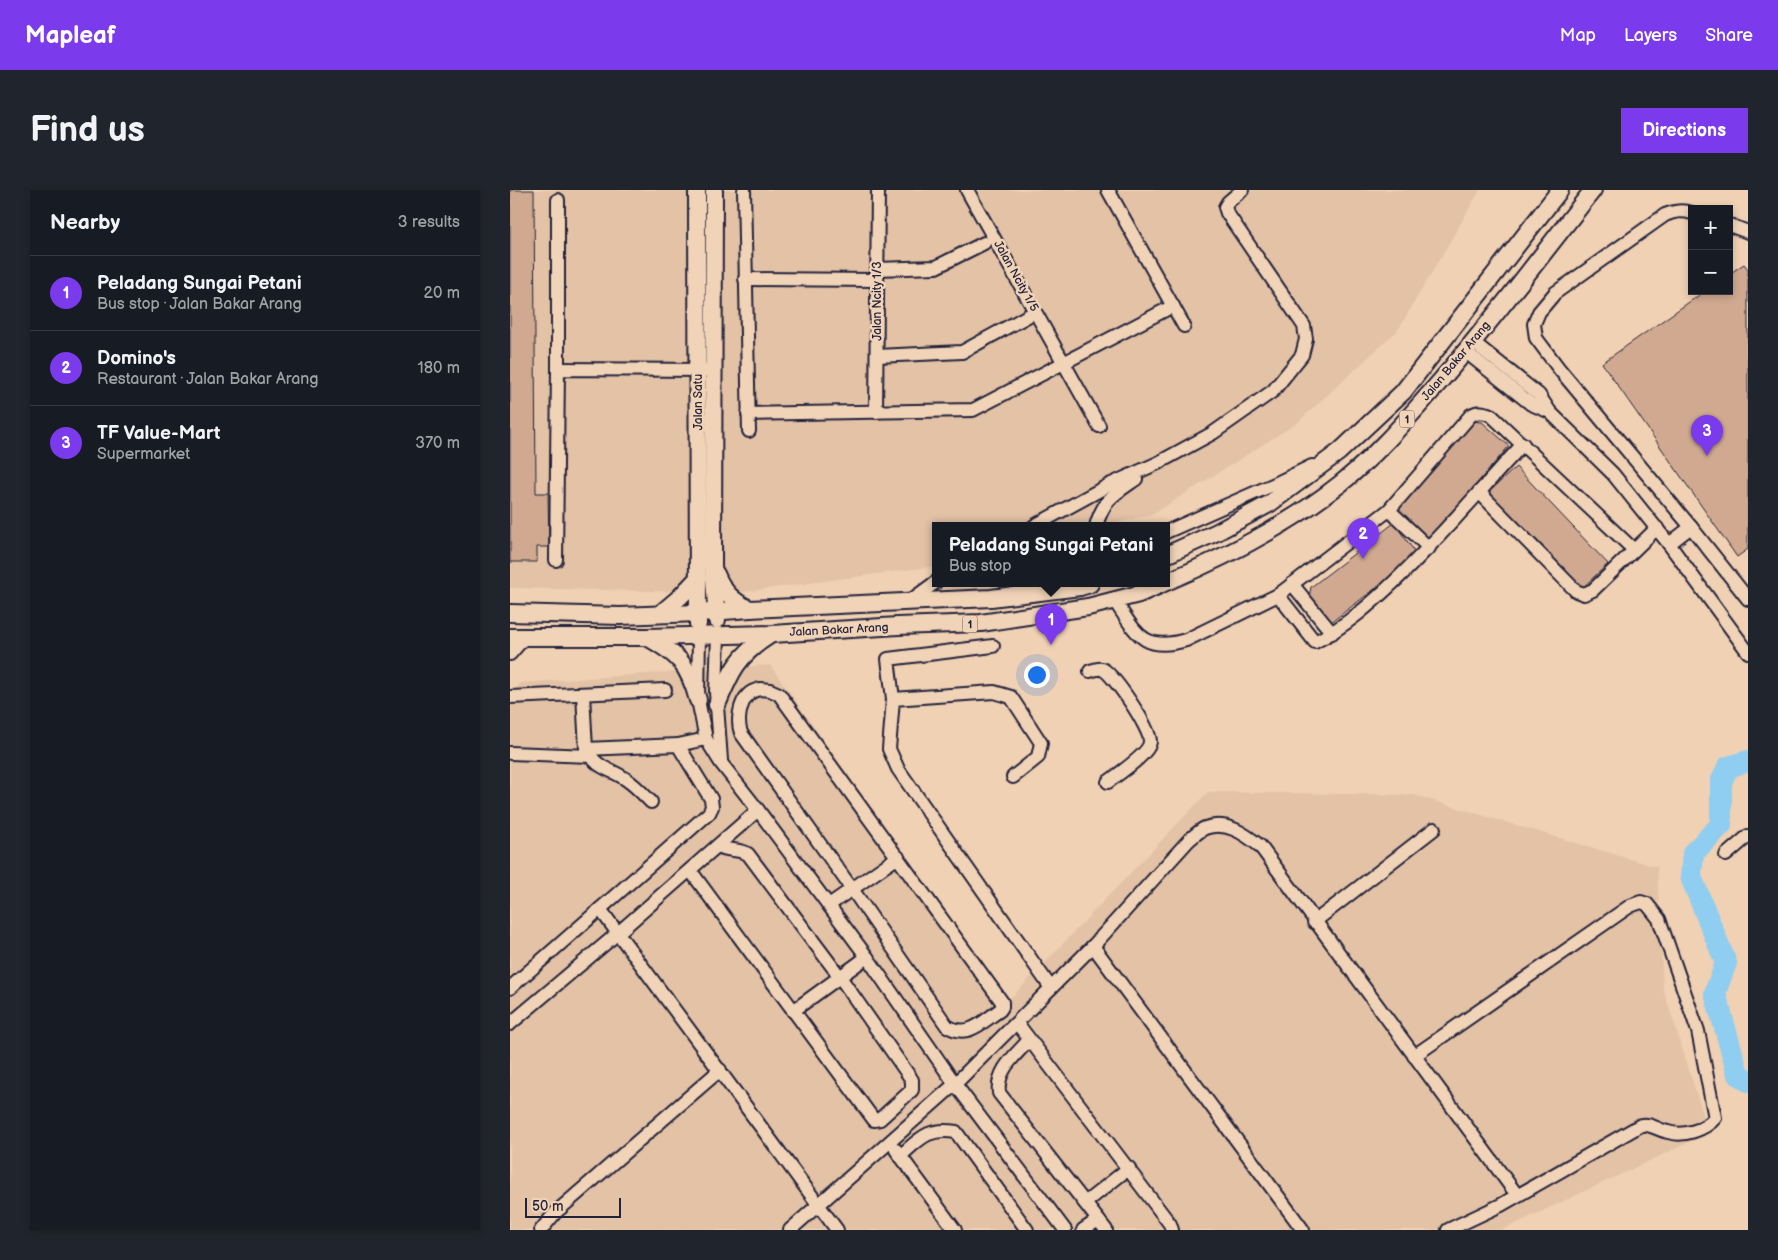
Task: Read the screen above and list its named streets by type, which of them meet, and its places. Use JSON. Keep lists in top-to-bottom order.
{
  "streets": {
    "main road": ["Jalan Bakar Arang", "Jalan Satu", "1"],
    "street": ["Jalan Ncity 1/5", "Jalan Ncity 1/3"]
  },
  "crossings": [
    ["Jalan Bakar Arang", "Jalan Satu"]
  ],
  "scale_bar": "50 m",
  "page": {
    "header": "Mapleaf",
    "nav": ["Map", "Layers", "Share"],
    "buttons": "Directions",
    "title": "Find us",
    "heading": ["Nearby", "3 results"],
    "map_buttons": ["+", "−"],
    "list": [
      {
        "mark": "1",
        "name": "Peladang Sungai Petani",
        "note": "Bus stop · Jalan Bakar Arang",
        "value": "20 m"
      },
      {
        "mark": "2",
        "name": "Domino's",
        "note": "Restaurant · Jalan Bakar Arang",
        "value": "180 m"
      },
      {
        "mark": "3",
        "name": "TF Value-Mart",
        "note": "Supermarket",
        "value": "370 m"
      }
    ],
    "pins": ["3", "2", "1"],
    "popup": ["Peladang Sungai Petani", "Bus stop"],
    "scale": "50 m"
  }
}
